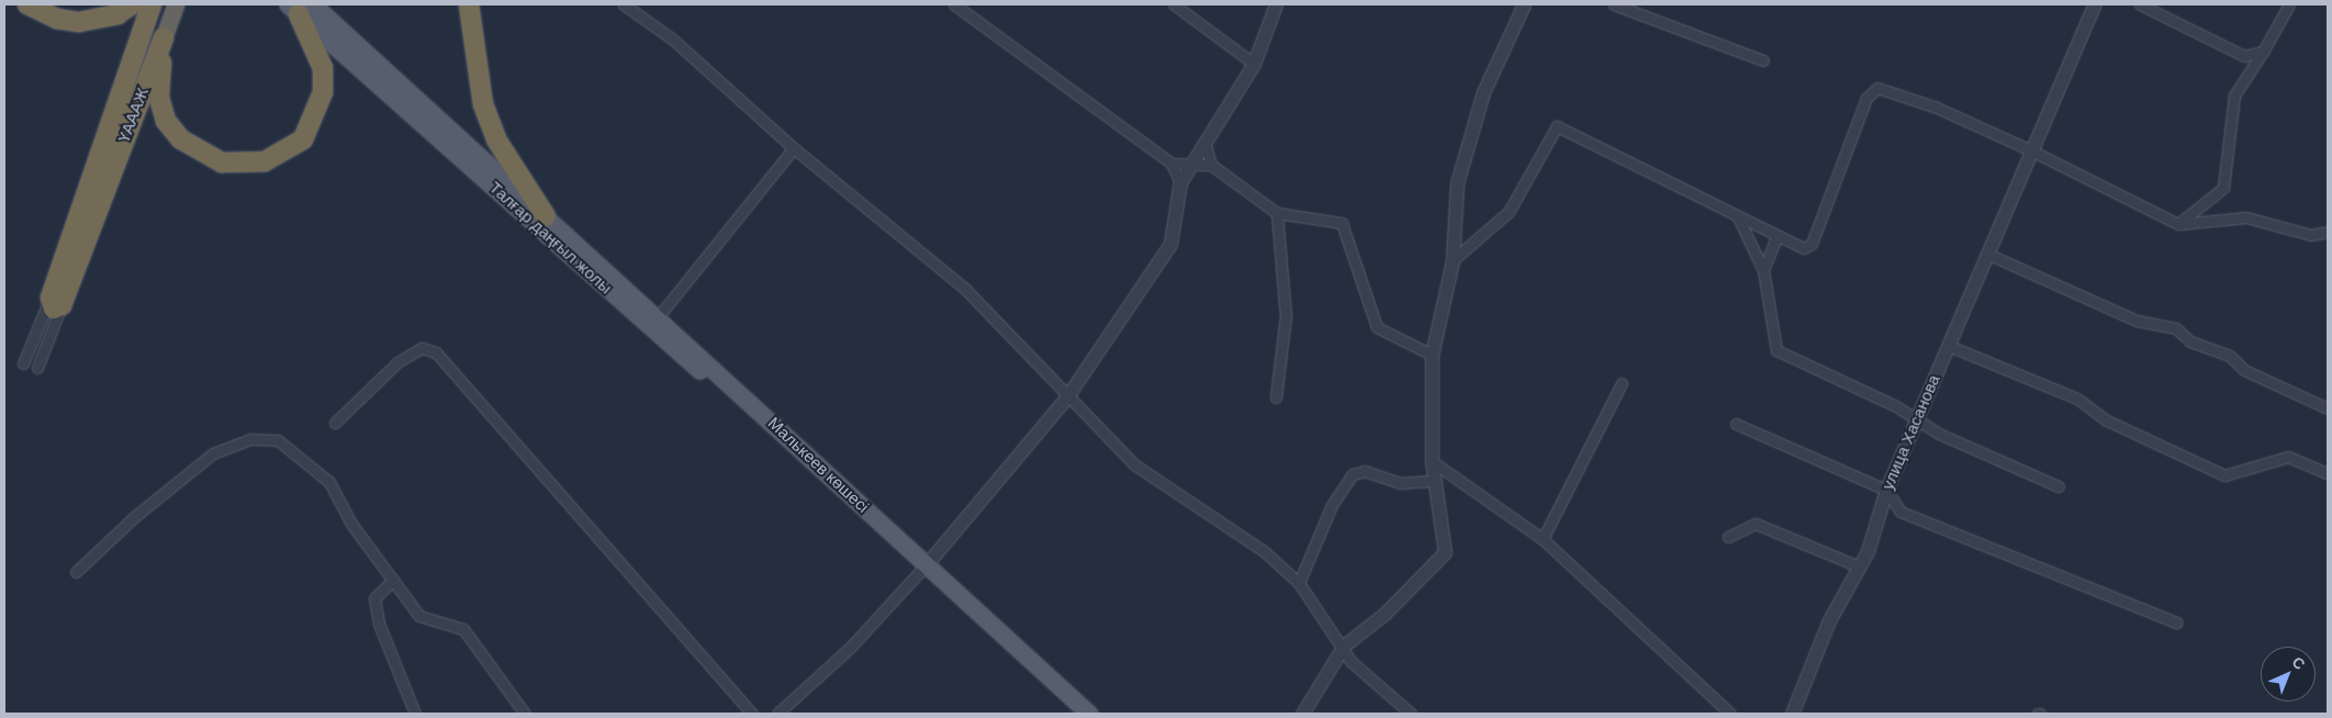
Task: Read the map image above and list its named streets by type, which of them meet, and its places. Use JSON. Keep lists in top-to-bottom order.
{
  "streets": {
    "highway": ["ҮАААЖ"],
    "main road": ["Талғар даңғыл жолы", "Малькеев көшесі"],
    "street": ["улица Хасанова"]
  },
  "crossings": [
    ["Талғар даңғыл жолы", "Малькеев көшесі"]
  ],
  "north": "top right"
}
